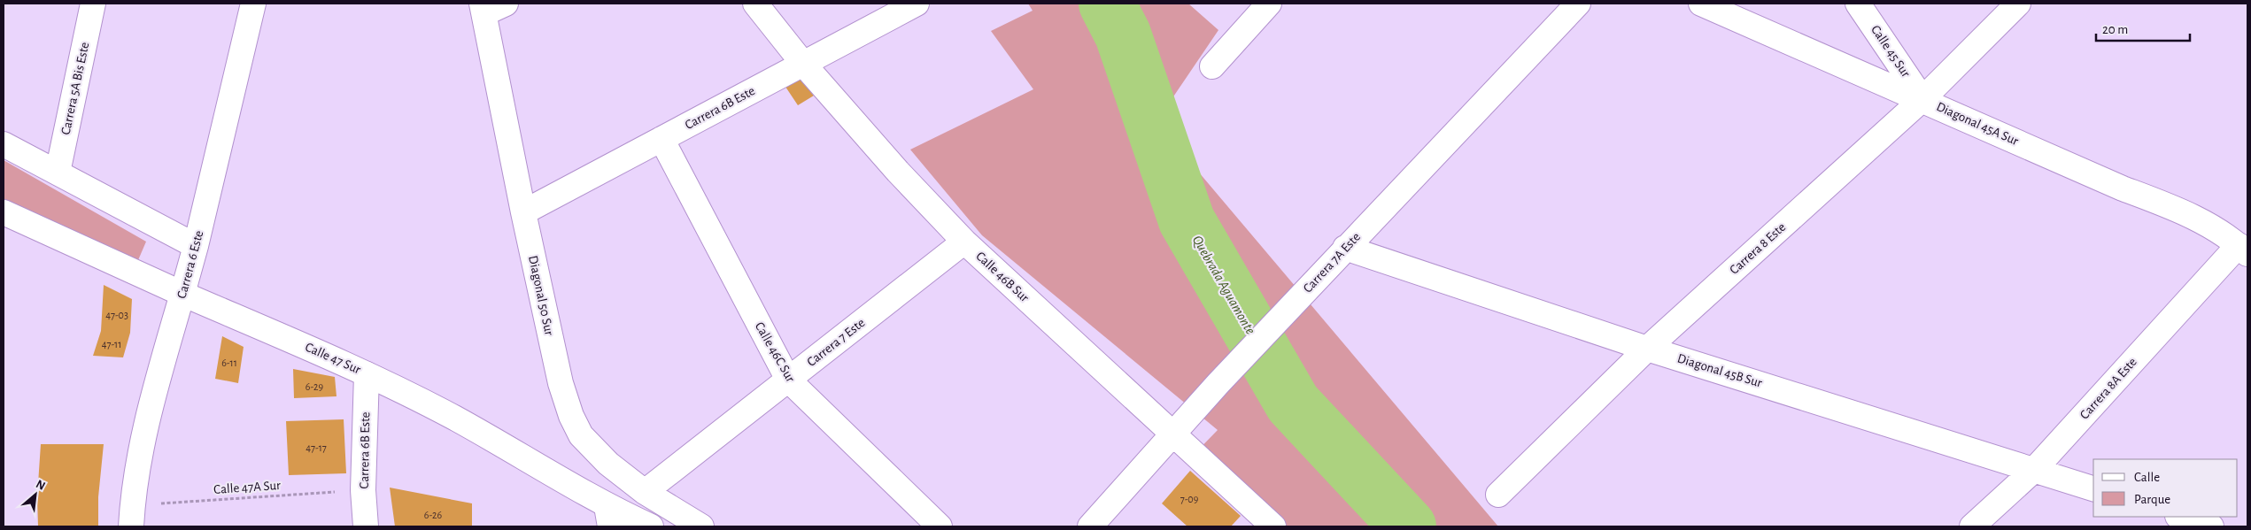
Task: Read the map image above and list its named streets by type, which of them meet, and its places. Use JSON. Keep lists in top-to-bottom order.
{
  "streets": {
    "street": [
      "Calle 45 Sur",
      "Carrera 5A Bis Este",
      "Carrera 6B Este",
      "Diagonal 45A Sur",
      "Carrera 8 Este",
      "Carrera 7A Este",
      "Carrera 6 Este",
      "Calle 46B Sur",
      "Diagonal 50 Sur",
      "Carrera 7 Este",
      "Calle 46C Sur",
      "Calle 47 Sur",
      "Diagonal 45B Sur",
      "Carrera 8A Este"
    ],
    "path": ["Calle 47A Sur"]
  },
  "crossings": [
    ["Calle 45 Sur", "Diagonal 45A Sur"],
    ["Calle 45 Sur", "Carrera 8 Este"],
    ["Carrera 6B Este", "Calle 46B Sur"],
    ["Carrera 6B Este", "Diagonal 50 Sur"],
    ["Carrera 6B Este", "Calle 46C Sur"],
    ["Carrera 6B Este", "Calle 47 Sur"],
    ["Carrera 6B Este", "Calle 47A Sur"],
    ["Diagonal 45A Sur", "Carrera 8 Este"],
    ["Diagonal 45A Sur", "Carrera 8A Este"],
    ["Carrera 8 Este", "Diagonal 45B Sur"],
    ["Carrera 7A Este", "Calle 46B Sur"],
    ["Carrera 7A Este", "Diagonal 45B Sur"],
    ["Carrera 6 Este", "Calle 47 Sur"],
    ["Carrera 6 Este", "Calle 47A Sur"],
    ["Calle 46B Sur", "Carrera 7 Este"],
    ["Diagonal 50 Sur", "Carrera 7 Este"],
    ["Carrera 7 Este", "Calle 46C Sur"],
    ["Diagonal 45B Sur", "Carrera 8A Este"]
  ],
  "water": ["Quebrada Aguamonte"],
  "house_numbers": [
    "47-03",
    "47-11",
    "6-11",
    "6-29",
    "47-17",
    "7-09",
    "6-26"
  ],
  "legend": ["Calle", "Parque"],
  "scale_bar": "20 m",
  "north": "top right"
}
